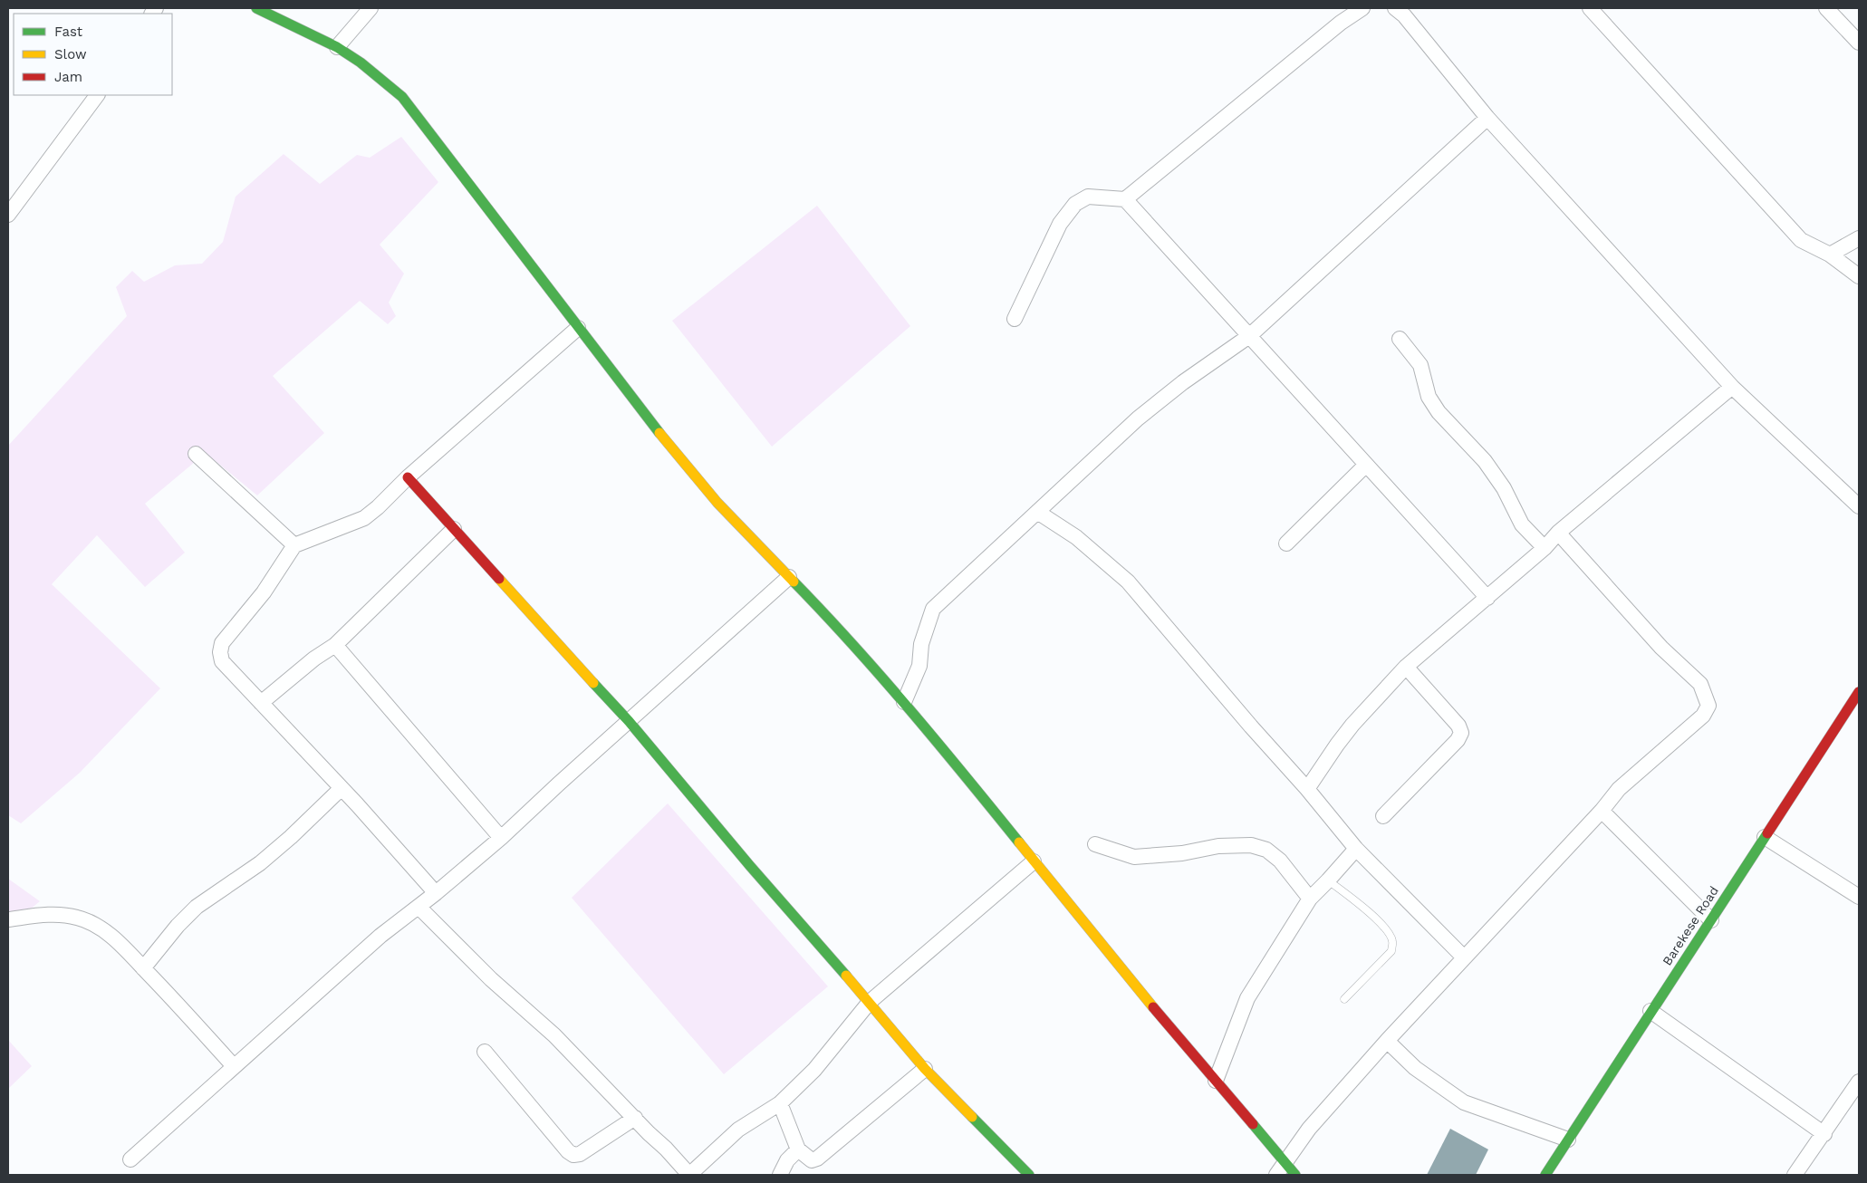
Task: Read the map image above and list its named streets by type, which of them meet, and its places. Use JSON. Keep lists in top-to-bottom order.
{
  "streets": {
    "street": ["Barekese Road"]
  },
  "legend": ["Fast", "Slow", "Jam"]
}
